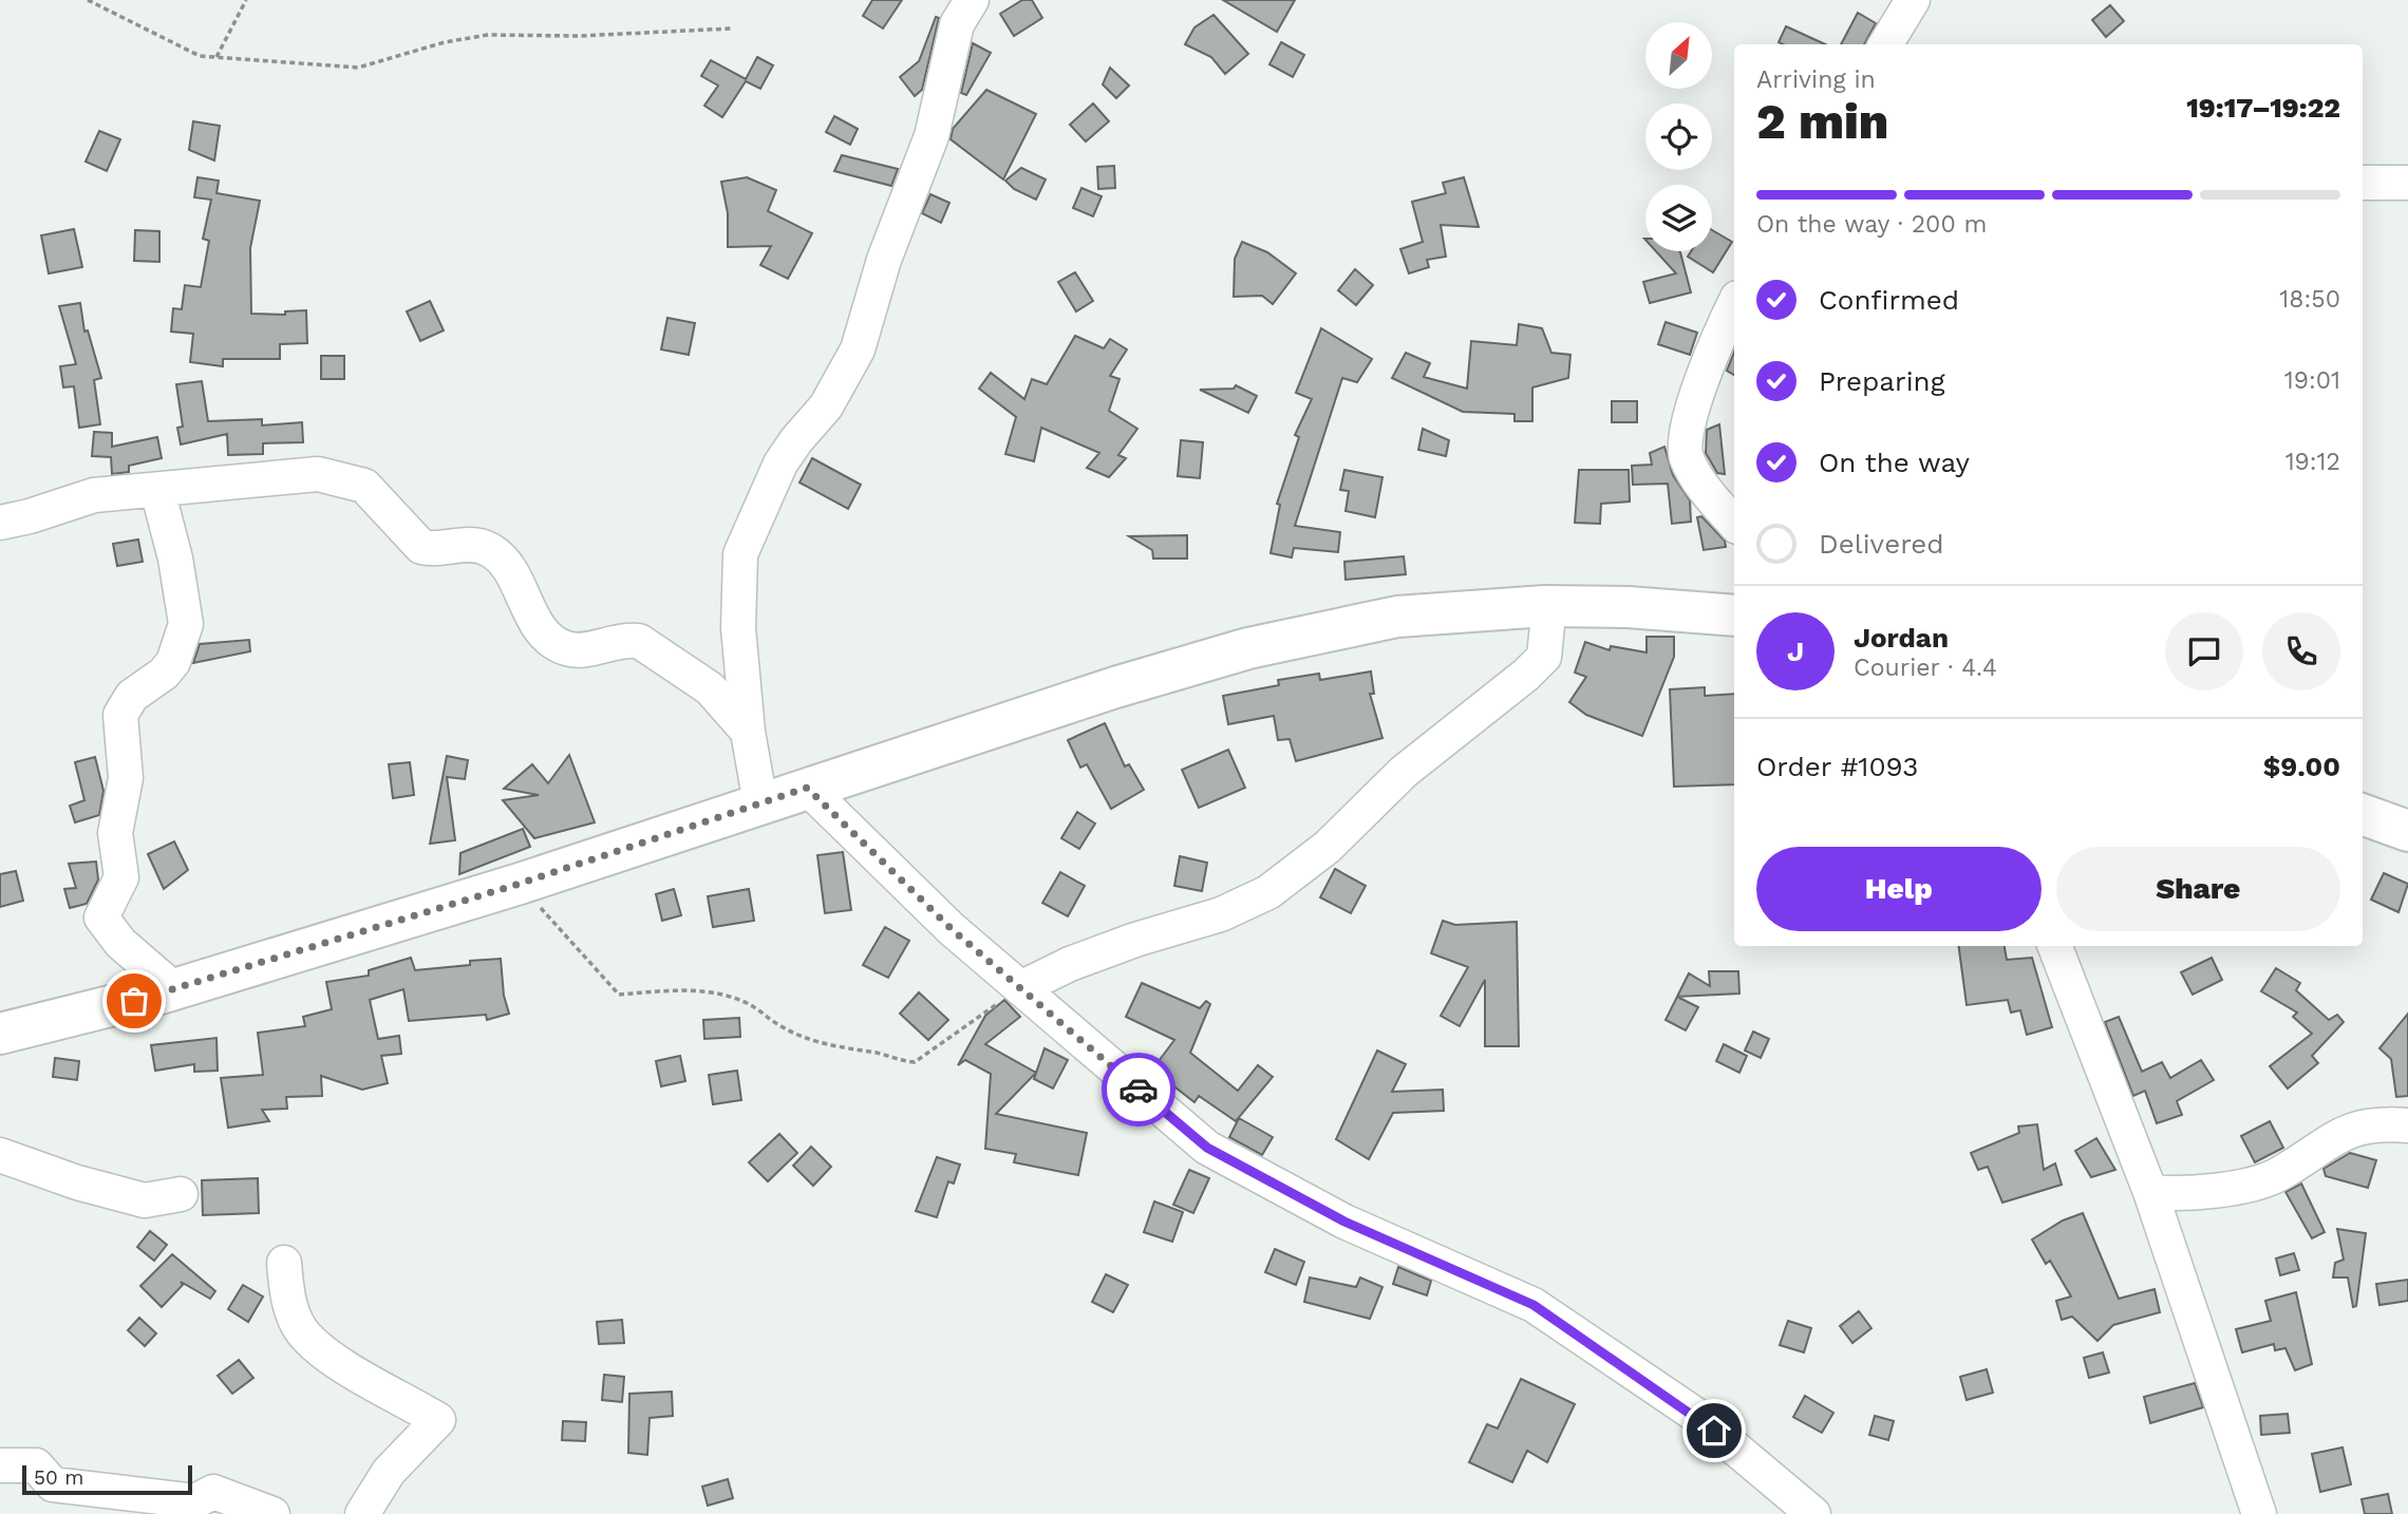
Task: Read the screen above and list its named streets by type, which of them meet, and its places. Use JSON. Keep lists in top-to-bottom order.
{
  "scale_bar": "50 m",
  "north": "top right",
  "page": {
    "heading": ["2 min", "Arriving in", "19:17–19:22"],
    "panel": [
      "Jordan",
      "Courier · 4.4",
      "Order #1093",
      "$9.00"
    ],
    "bar": "On the way · 200 m",
    "list": [
      ["Confirmed", "18:50"],
      ["Preparing", "19:01"],
      ["On the way", "19:12"],
      "Delivered"
    ],
    "round": "J",
    "buttons": ["Help", "Share"],
    "scale": "50 m"
  }
}
